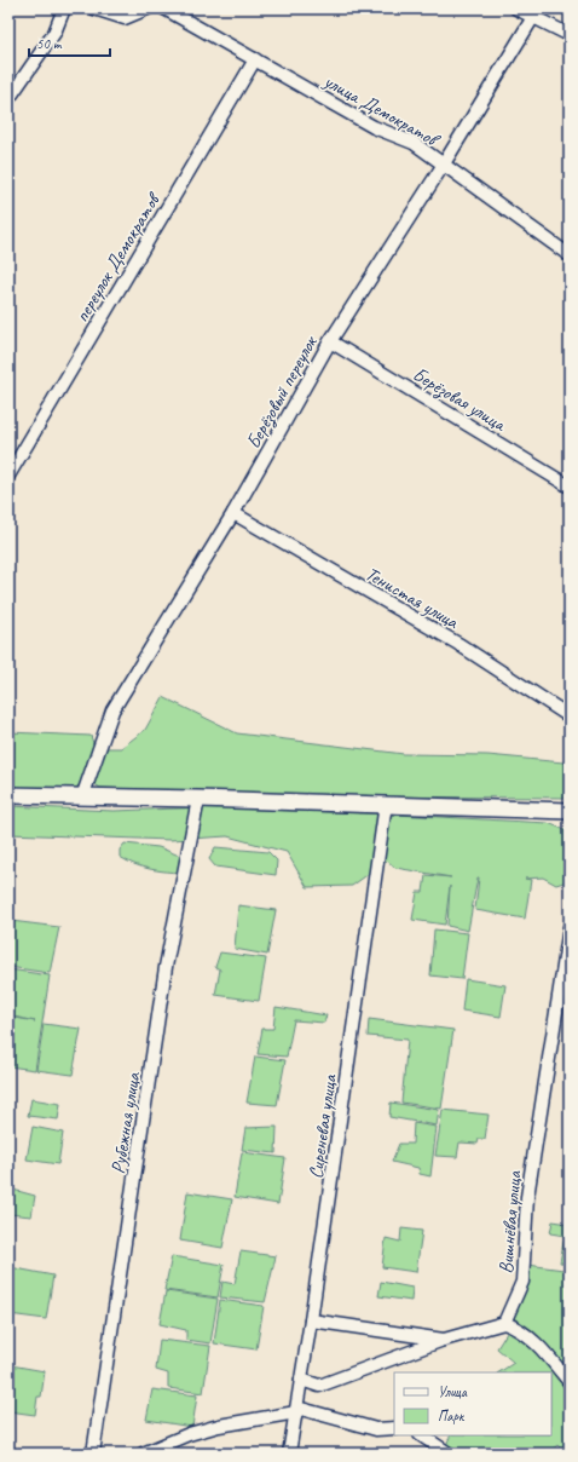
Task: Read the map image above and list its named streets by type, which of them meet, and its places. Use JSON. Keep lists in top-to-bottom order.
{
  "streets": {
    "street": [
      "улица Демократов",
      "переулок Демократов",
      "Берёзовый переулок",
      "Берёзовая улица",
      "Тенистая улица",
      "Рубежная улица",
      "Сиреневая улица",
      "Вишнёвая улица"
    ]
  },
  "crossings": [
    ["улица Демократов", "переулок Демократов"],
    ["улица Демократов", "Берёзовый переулок"],
    ["Берёзовый переулок", "Берёзовая улица"],
    ["Берёзовый переулок", "Тенистая улица"]
  ],
  "legend": ["Улица", "Парк"],
  "scale_bar": "50 m"
}
